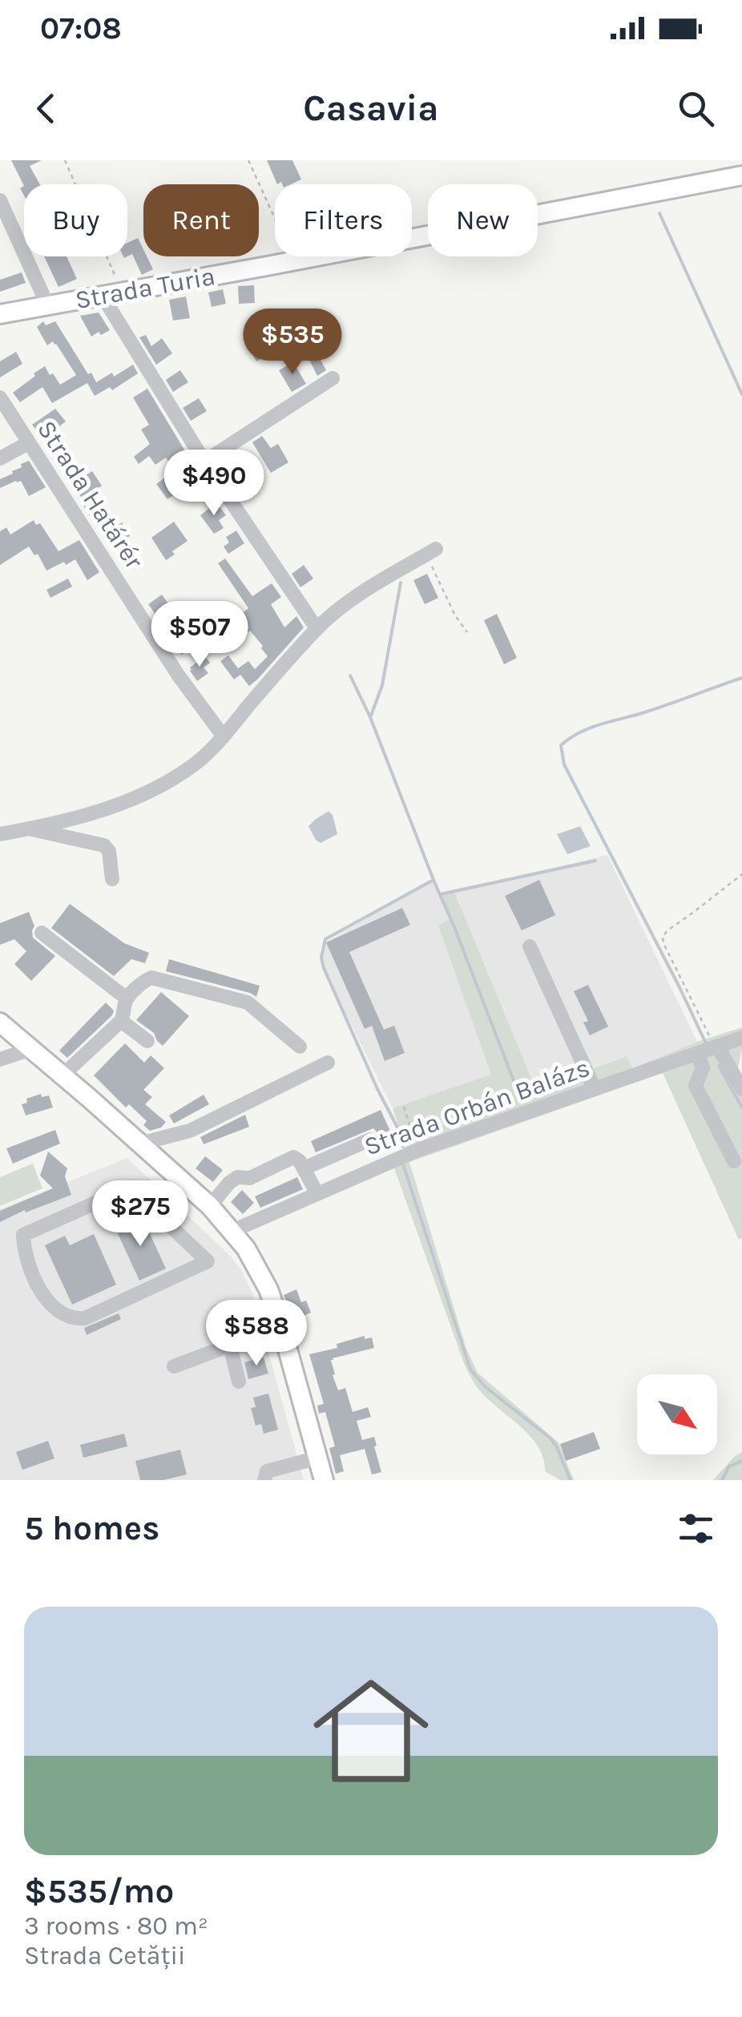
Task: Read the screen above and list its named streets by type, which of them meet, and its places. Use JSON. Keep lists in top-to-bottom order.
{
  "streets": {
    "main road": ["Strada Turia"],
    "street": ["Strada Határér", "Strada Orbán Balázs"]
  },
  "north": "bottom right",
  "page": {
    "status": "07:08",
    "header": "Casavia",
    "chip": [
      "Buy",
      "Rent",
      "Filters",
      "New"
    ],
    "price": [
      "$535",
      "$490",
      "$507",
      "$275",
      "$588"
    ],
    "heading": "5 homes",
    "list": [
      {
        "name": "$535/mo",
        "note": "3 rooms · 80 m² · Strada Cetății"
      }
    ]
  }
}
